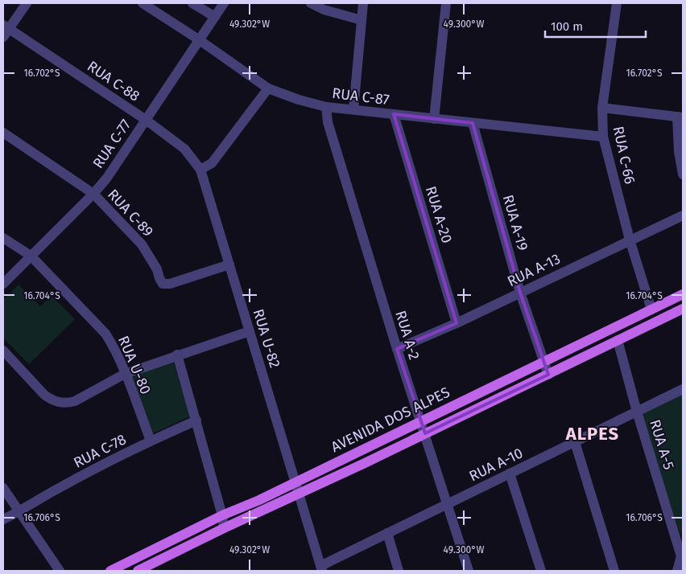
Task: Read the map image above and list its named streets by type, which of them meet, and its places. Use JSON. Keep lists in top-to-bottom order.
{
  "streets": {
    "main road": ["AVENIDA DOS ALPES"],
    "street": [
      "RUA C-88",
      "RUA C-87",
      "RUA C-77",
      "RUA C-66",
      "RUA C-89",
      "RUA A-20",
      "RUA A-19",
      "RUA A-13",
      "RUA A-2",
      "RUA U-82",
      "RUA U-80",
      "RUA A-5",
      "RUA C-78",
      "RUA A-10"
    ]
  },
  "crossings": [
    ["RUA C-88", "RUA C-77"],
    ["RUA C-88", "RUA U-82"],
    ["RUA C-87", "RUA C-77"],
    ["RUA C-87", "RUA C-66"],
    ["RUA C-87", "RUA A-20"],
    ["RUA C-87", "RUA A-19"],
    ["RUA C-87", "RUA A-2"],
    ["RUA C-77", "RUA C-89"],
    ["RUA C-77", "RUA U-80"],
    ["RUA C-66", "RUA A-13"],
    ["RUA C-66", "AVENIDA DOS ALPES"],
    ["RUA C-89", "RUA U-82"],
    ["RUA A-20", "RUA A-13"],
    ["RUA A-19", "RUA A-13"],
    ["RUA A-19", "AVENIDA DOS ALPES"],
    ["RUA A-13", "RUA A-2"],
    ["RUA A-2", "AVENIDA DOS ALPES"],
    ["RUA A-2", "RUA A-10"],
    ["RUA U-82", "AVENIDA DOS ALPES"],
    ["RUA U-82", "RUA A-10"],
    ["RUA U-80", "RUA C-78"],
    ["AVENIDA DOS ALPES", "RUA A-5"],
    ["RUA A-5", "RUA A-10"]
  ],
  "districts": ["ALPES"],
  "scale_bar": "100 m",
  "coordinates": [
    "49.302°W",
    "49.300°W",
    "16.702°S",
    "16.704°S",
    "16.706°S"
  ]
}
